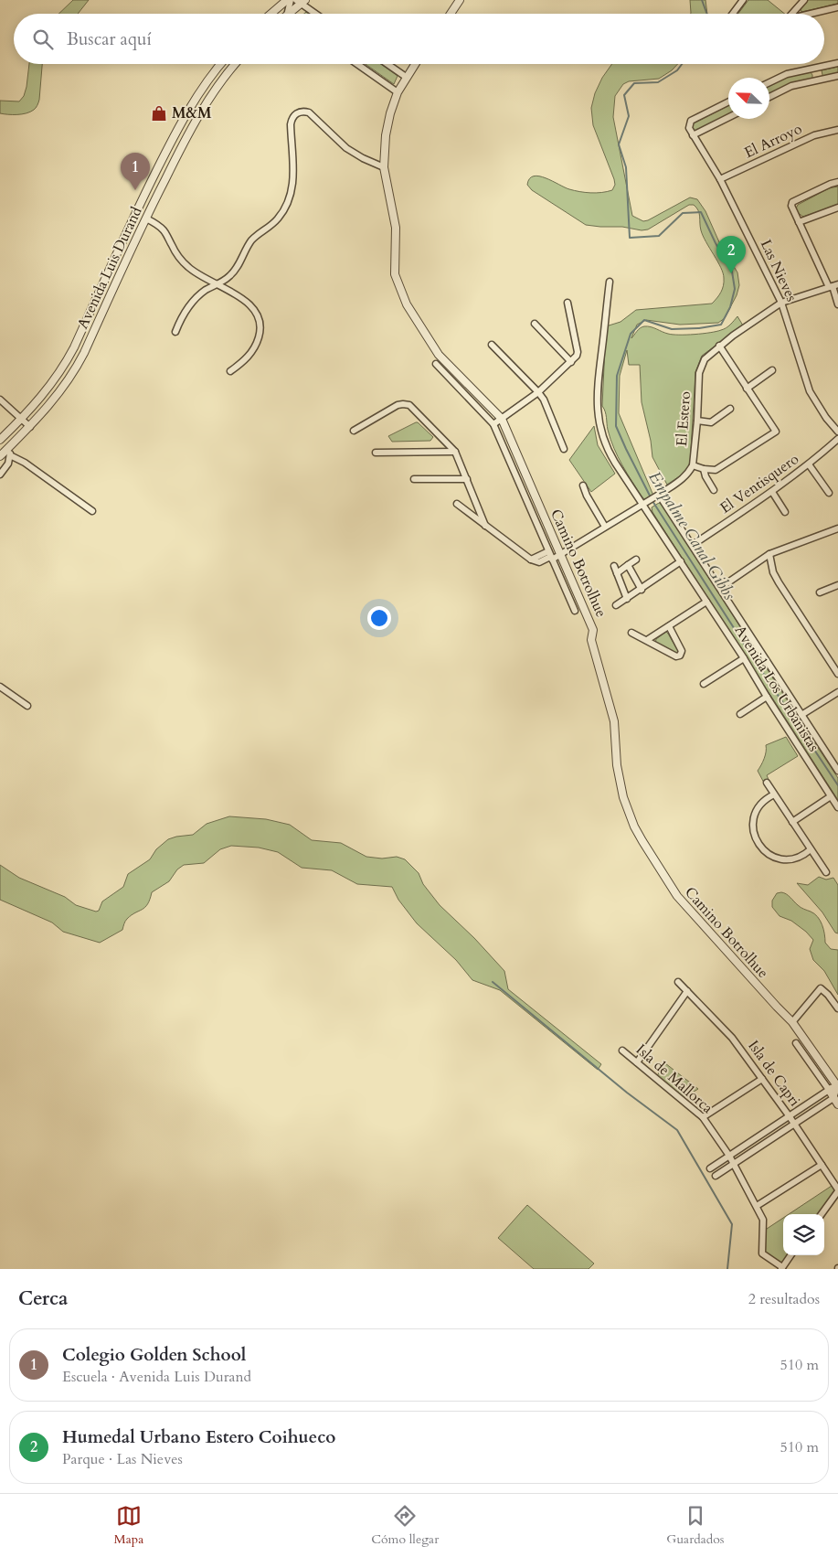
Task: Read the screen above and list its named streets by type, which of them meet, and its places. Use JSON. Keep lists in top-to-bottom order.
{
  "streets": {
    "street": [
      "El Arroyo",
      "Avenida Luis Durand",
      "Las Nieves",
      "El Estero",
      "El Ventisquero",
      "Camino Botrolhue",
      "Avenida Los Urbanistas",
      "Isla de Capri",
      "Isla de Mallorca"
    ]
  },
  "crossings": [
    ["El Arroyo", "Las Nieves"],
    ["Las Nieves", "El Estero"],
    ["El Estero", "Camino Botrolhue"],
    ["El Estero", "Avenida Los Urbanistas"],
    ["El Ventisquero", "Avenida Los Urbanistas"]
  ],
  "water": ["Empalme Canal Gibbs"],
  "places": {
    "shop": ["M&M"]
  },
  "north": "top left",
  "page": {
    "search": "Buscar aquí",
    "pins": ["1", "2"],
    "heading": ["Cerca", "2 resultados"],
    "list": [
      {
        "mark": "1",
        "name": "Colegio Golden School",
        "note": "Escuela · Avenida Luis Durand",
        "value": "510 m"
      },
      {
        "mark": "2",
        "name": "Humedal Urbano Estero Coihueco",
        "note": "Parque · Las Nieves",
        "value": "510 m"
      }
    ],
    "nav": ["Mapa", "Cómo llegar", "Guardados"]
  }
}
